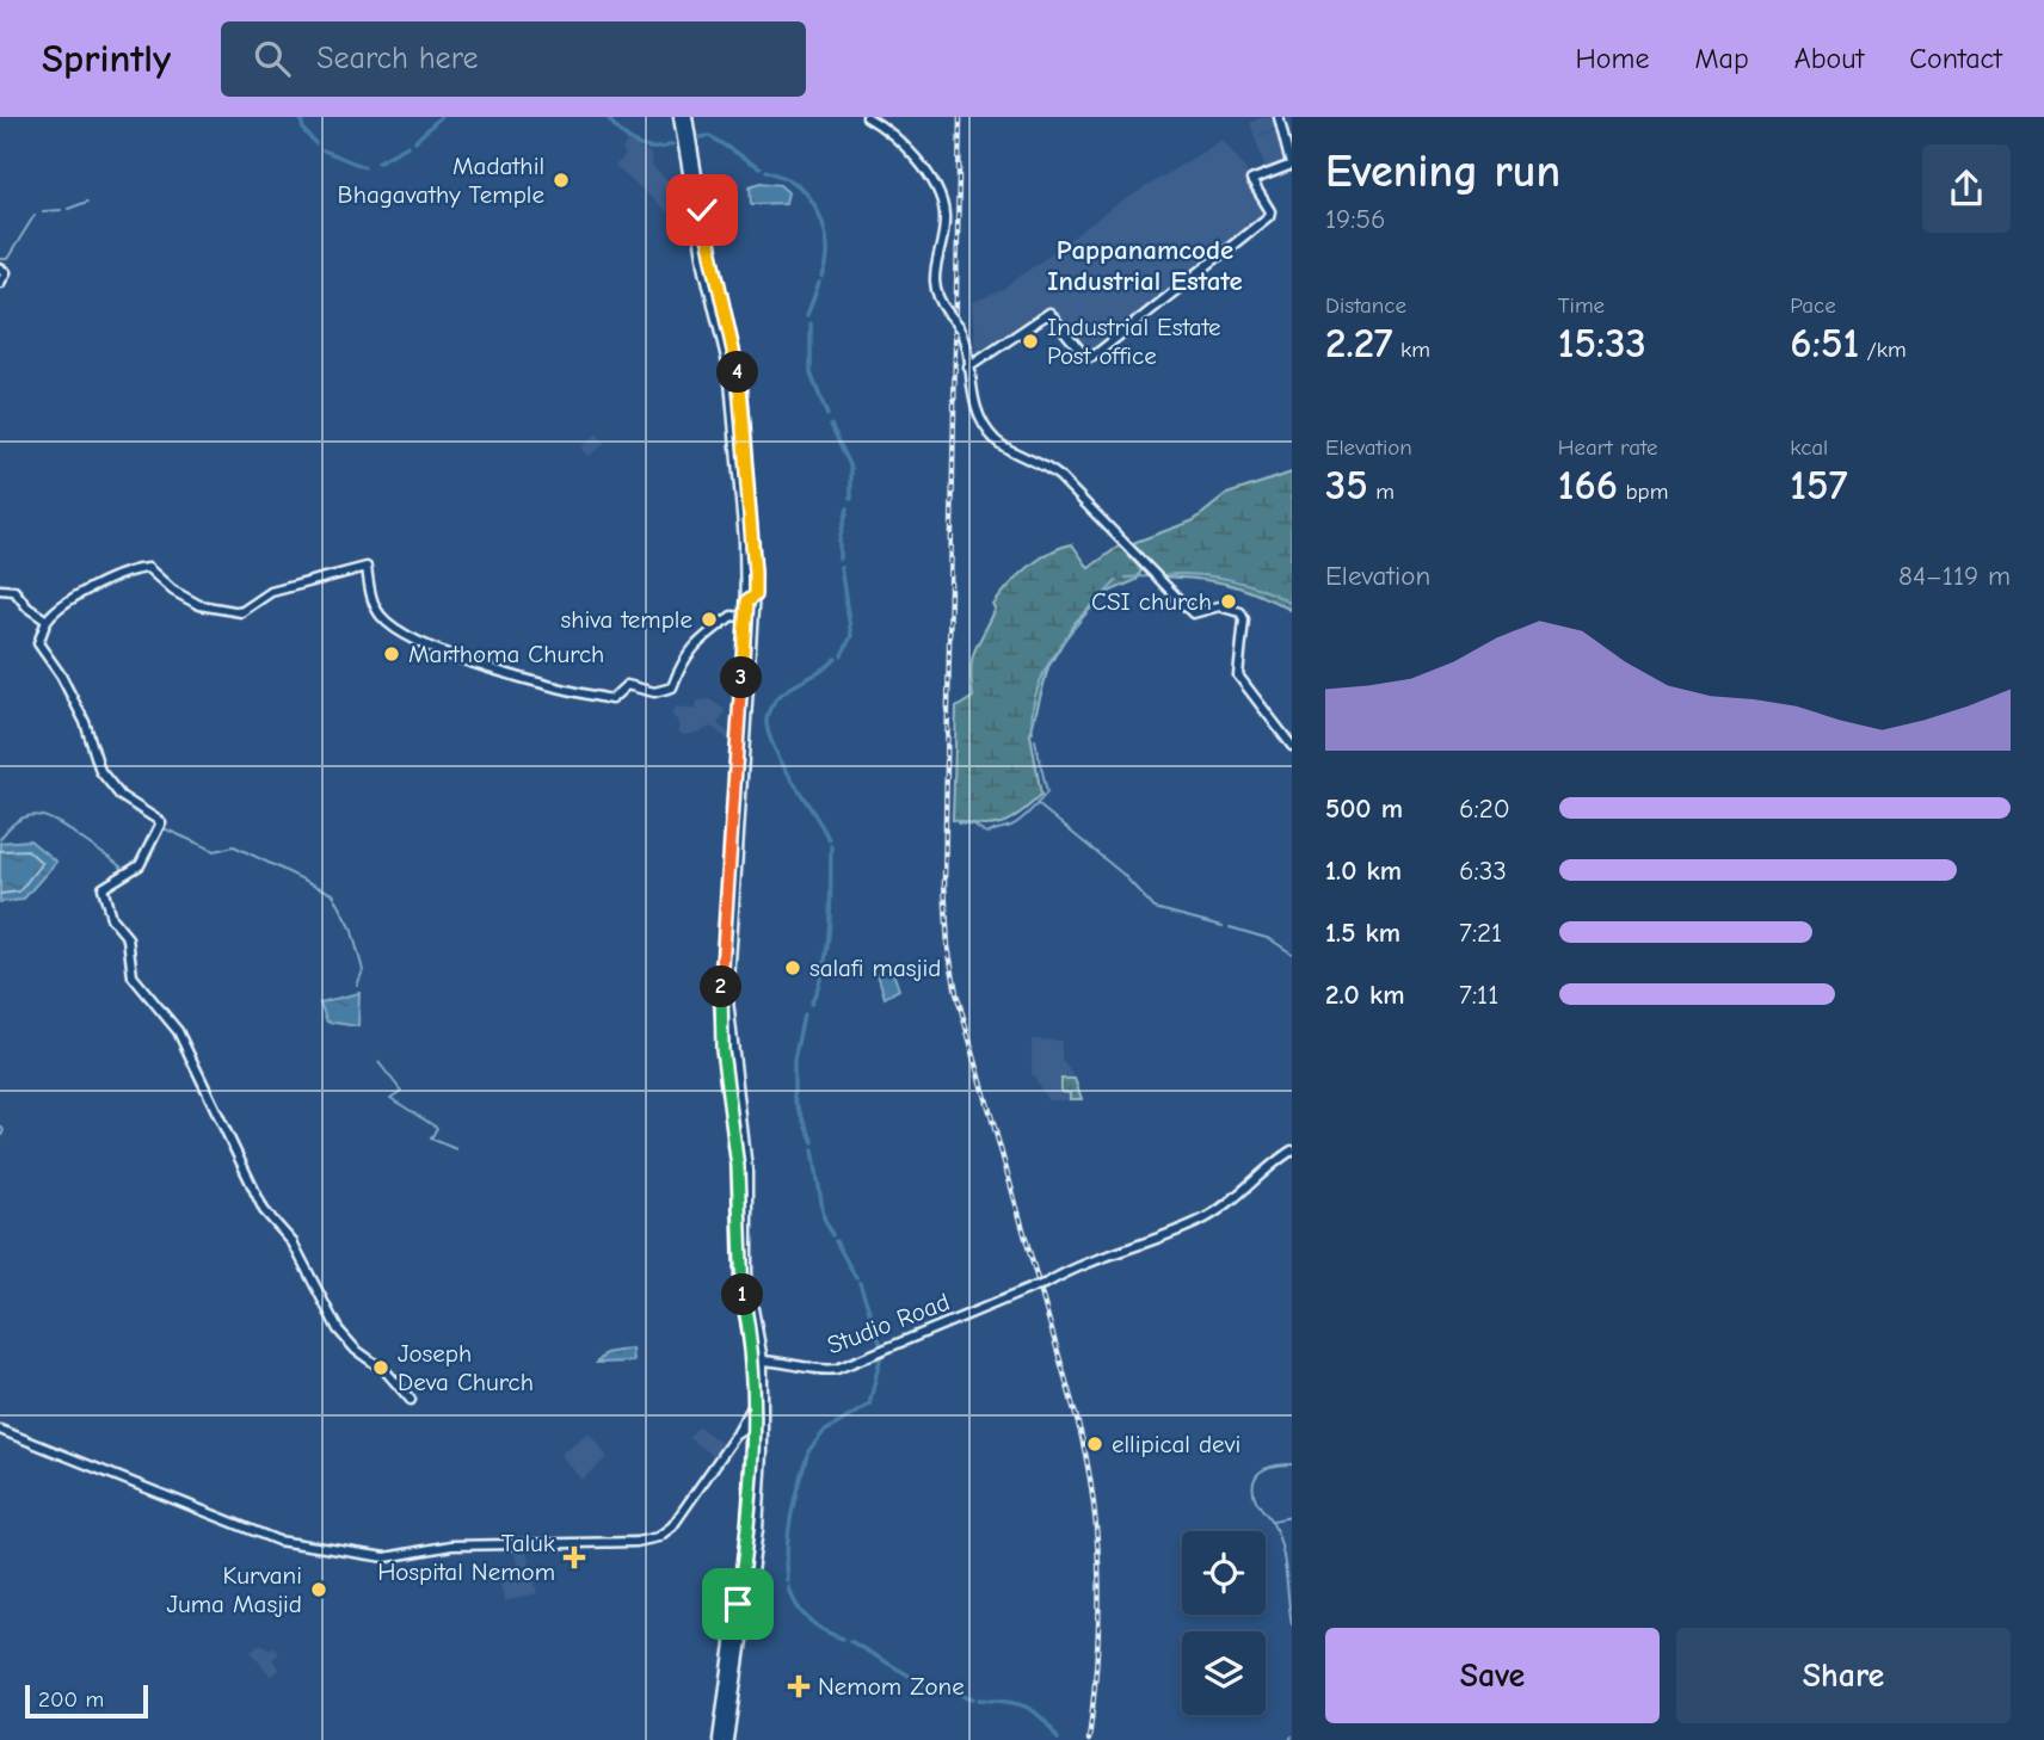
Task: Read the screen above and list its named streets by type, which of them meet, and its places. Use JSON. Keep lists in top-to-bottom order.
{
  "streets": {
    "street": ["Studio Road"]
  },
  "districts": ["Pappanamcode Industrial Estate"],
  "places": {
    "other": [
      "Madathil Bhagavathy Temple",
      "Industrial Estate Post office",
      "CSI church",
      "shiva temple",
      "Marthoma Church",
      "salafi masjid",
      "Joseph Deva Church",
      "ellipical devi",
      "Kurvani Juma Masjid"
    ],
    "health": ["Taluk Hospital Nemom", "Nemom Zone"]
  },
  "scale_bar": "200 m",
  "page": {
    "header": "Sprintly",
    "search": "Search here",
    "nav": [
      "Home",
      "Map",
      "About",
      "Contact"
    ],
    "heading": ["Evening run", "19:56"],
    "stats": [
      ["Distance", "2.27 km"],
      ["Time", "15:33"],
      ["Pace", "6:51 /km"],
      ["Elevation", "35 m"],
      ["Heart rate", "166 bpm"],
      ["kcal", "157"]
    ],
    "pins": [
      "4",
      "3",
      "2",
      "1"
    ],
    "chart": ["Elevation", "84–119 m"],
    "list": [
      {
        "name": "500 m",
        "note": "6:20"
      },
      {
        "name": "1.0 km",
        "note": "6:33"
      },
      {
        "name": "1.5 km",
        "note": "7:21"
      },
      {
        "name": "2.0 km",
        "note": "7:11"
      }
    ],
    "buttons": ["Save", "Share"],
    "scale": "200 m"
  }
}
